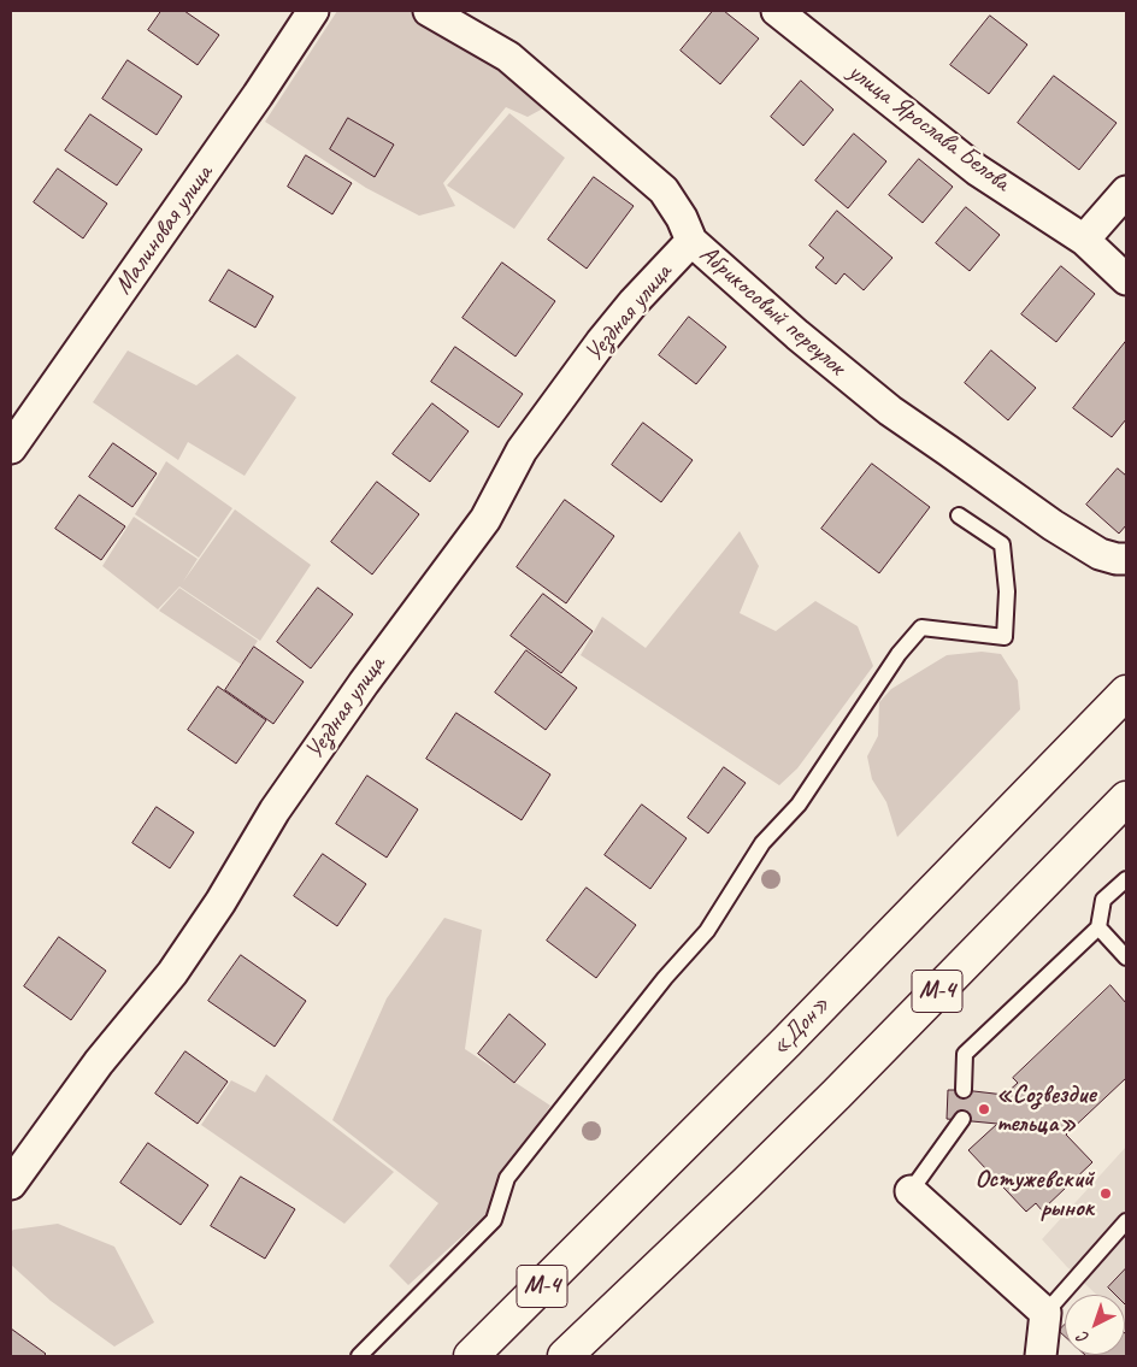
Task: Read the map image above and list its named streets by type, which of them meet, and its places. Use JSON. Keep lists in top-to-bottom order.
{
  "streets": {
    "highway": ["М-4", "«Дон»"],
    "street": [
      "улица Ярослава Белова",
      "Малиновая улица",
      "Абрикосовый переулок",
      "Уездная улица"
    ]
  },
  "crossings": [
    ["Абрикосовый переулок", "Уездная улица"]
  ],
  "places": ["«Созвездие тельца»", "Остужевский рынок"],
  "north": "bottom left"
}
